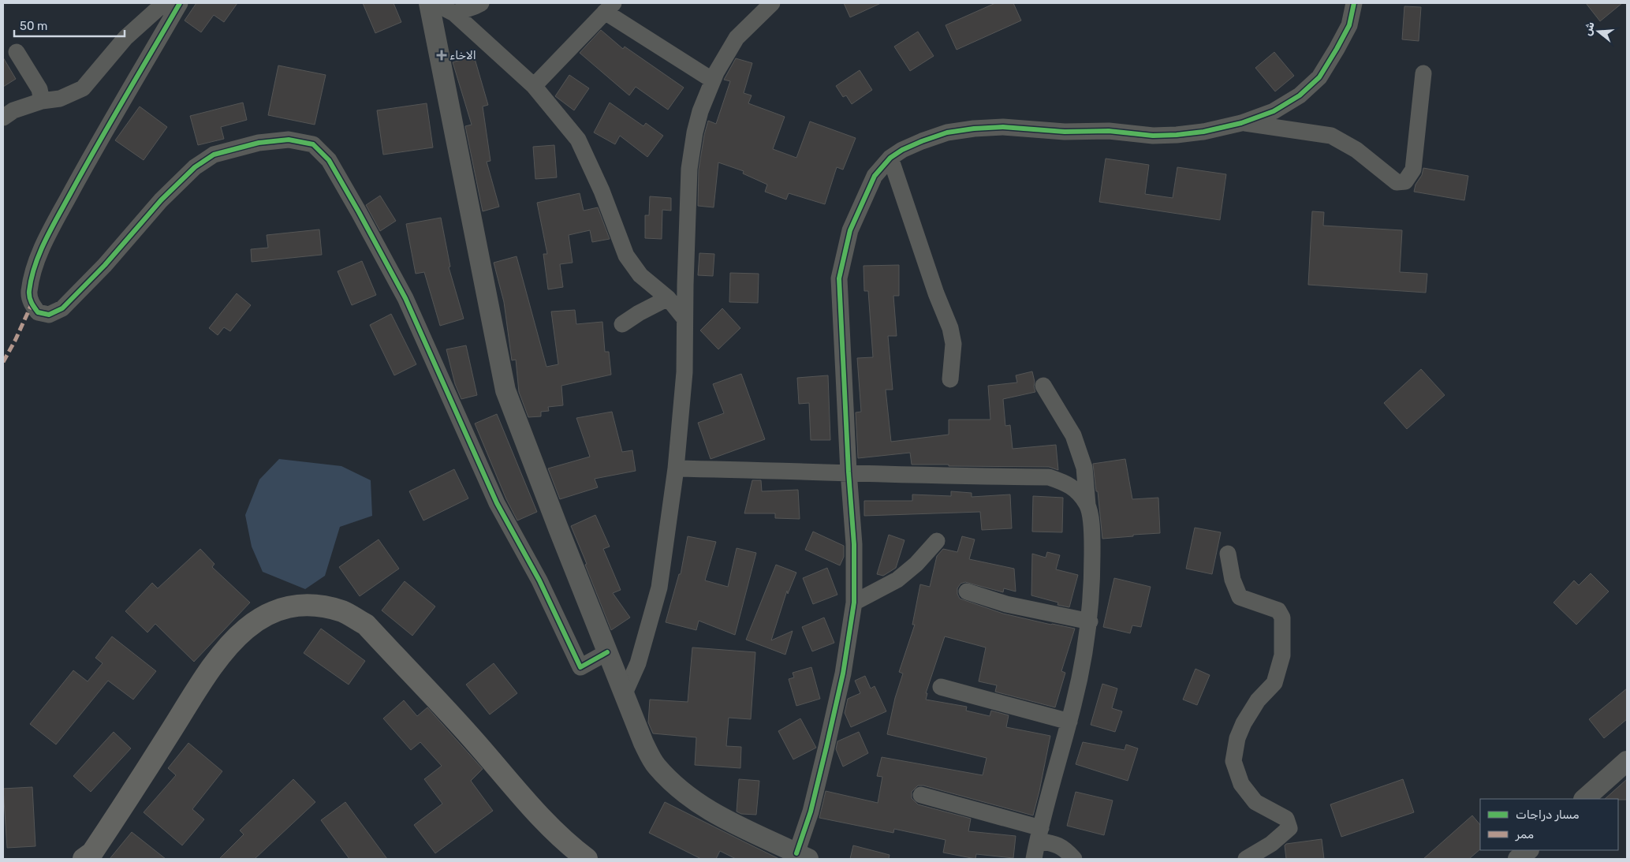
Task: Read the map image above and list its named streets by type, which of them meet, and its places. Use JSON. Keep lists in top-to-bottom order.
{
  "places": {
    "health": ["الاخاء"]
  },
  "legend": ["مسار دراجات", "ممر"],
  "scale_bar": "50 m",
  "north": "left"
}
